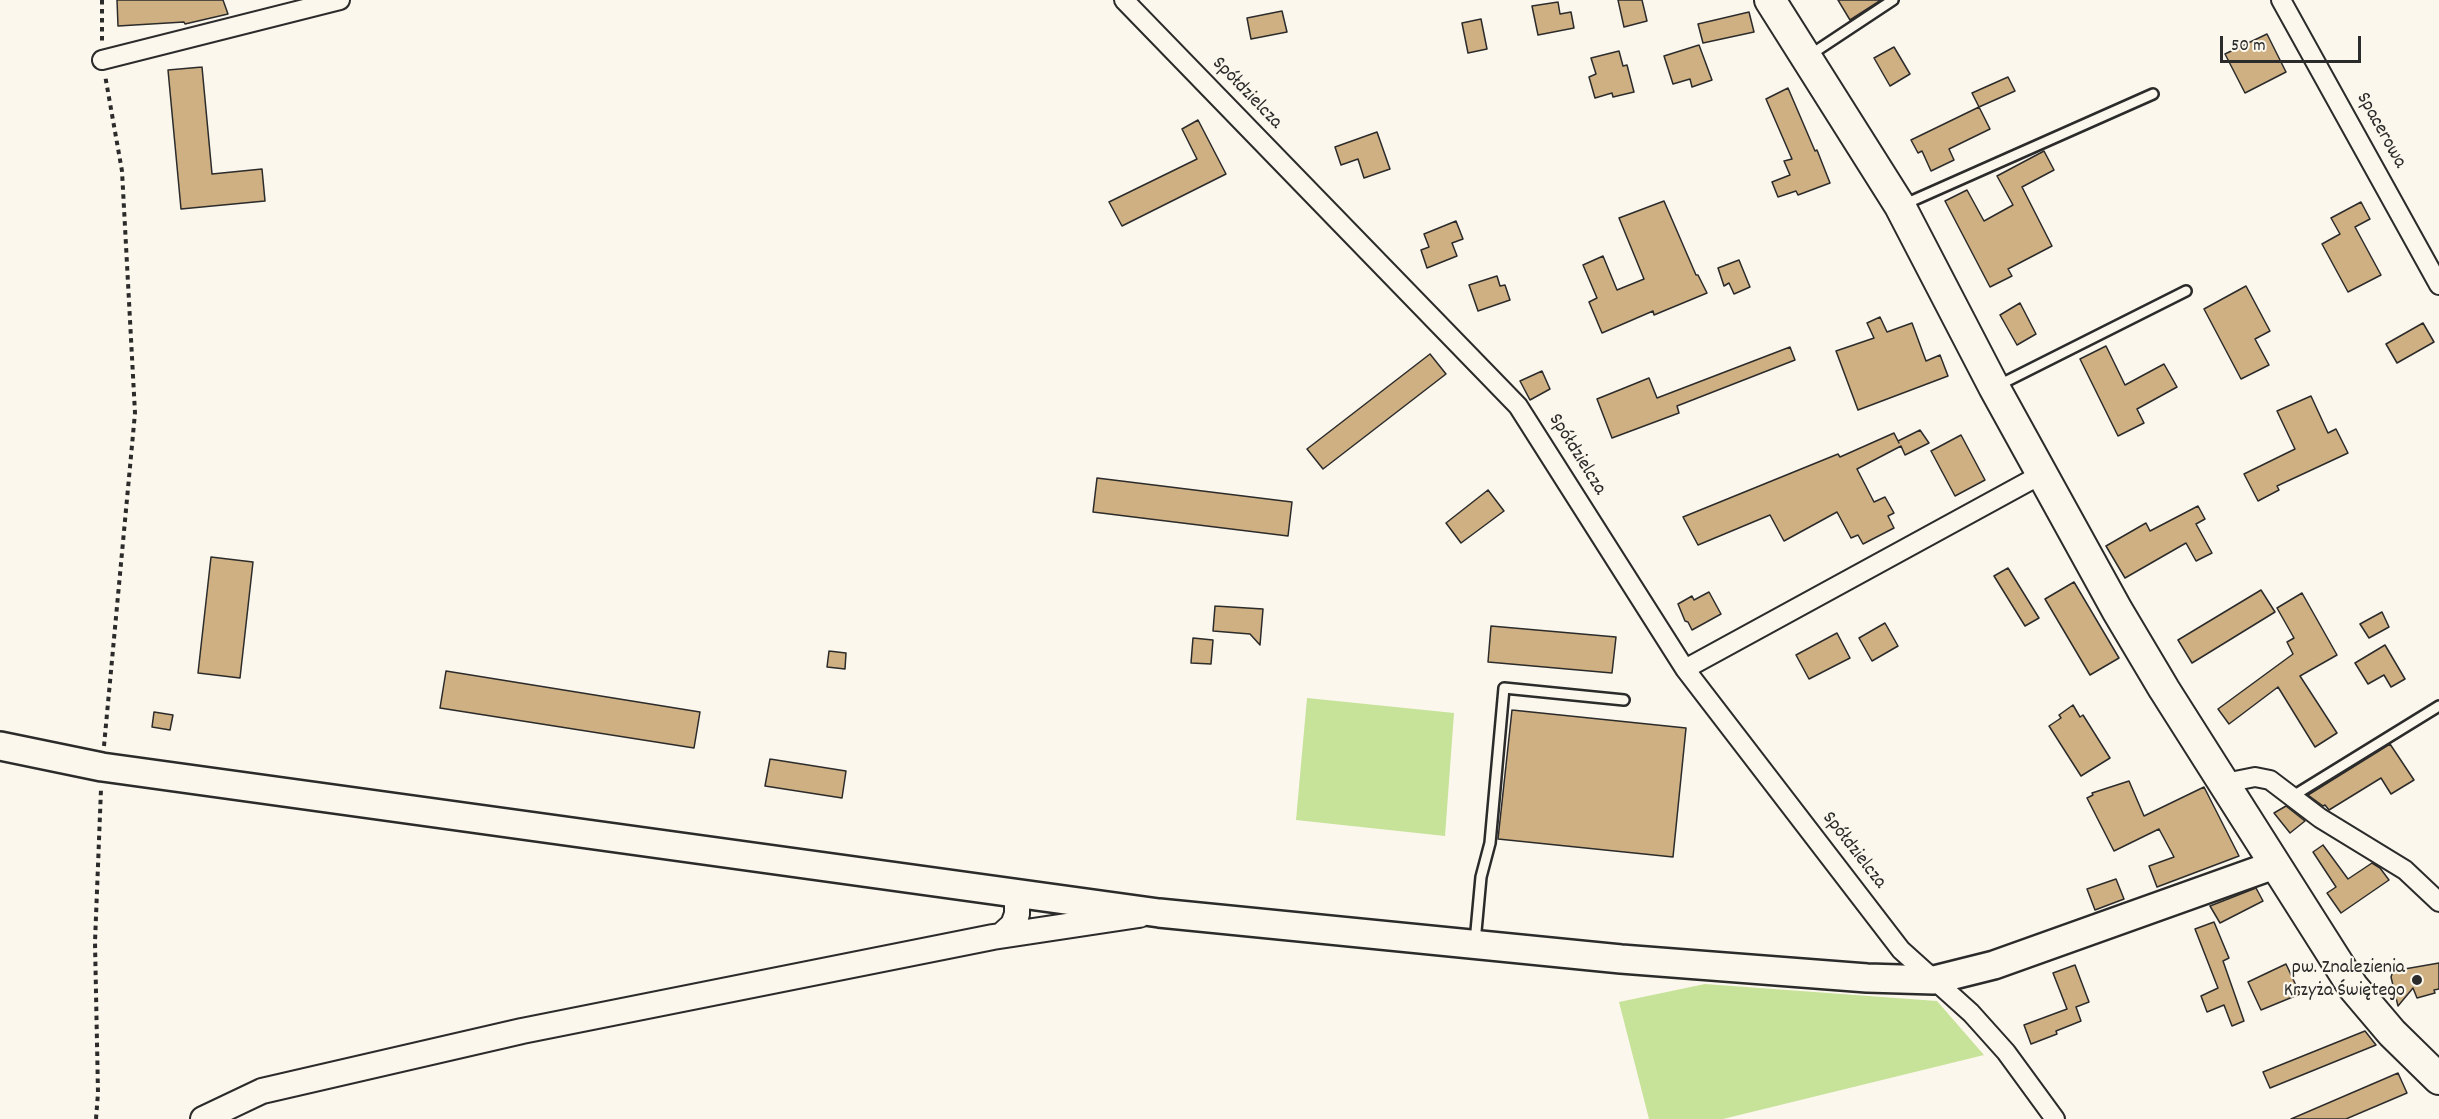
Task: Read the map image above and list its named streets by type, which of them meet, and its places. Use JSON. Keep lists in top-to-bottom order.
{
  "streets": {
    "street": ["Spółdzielcza", "Spacerowa"]
  },
  "places": ["pw. Znalezienia Krzyża Świętego"],
  "scale_bar": "50 m"
}
